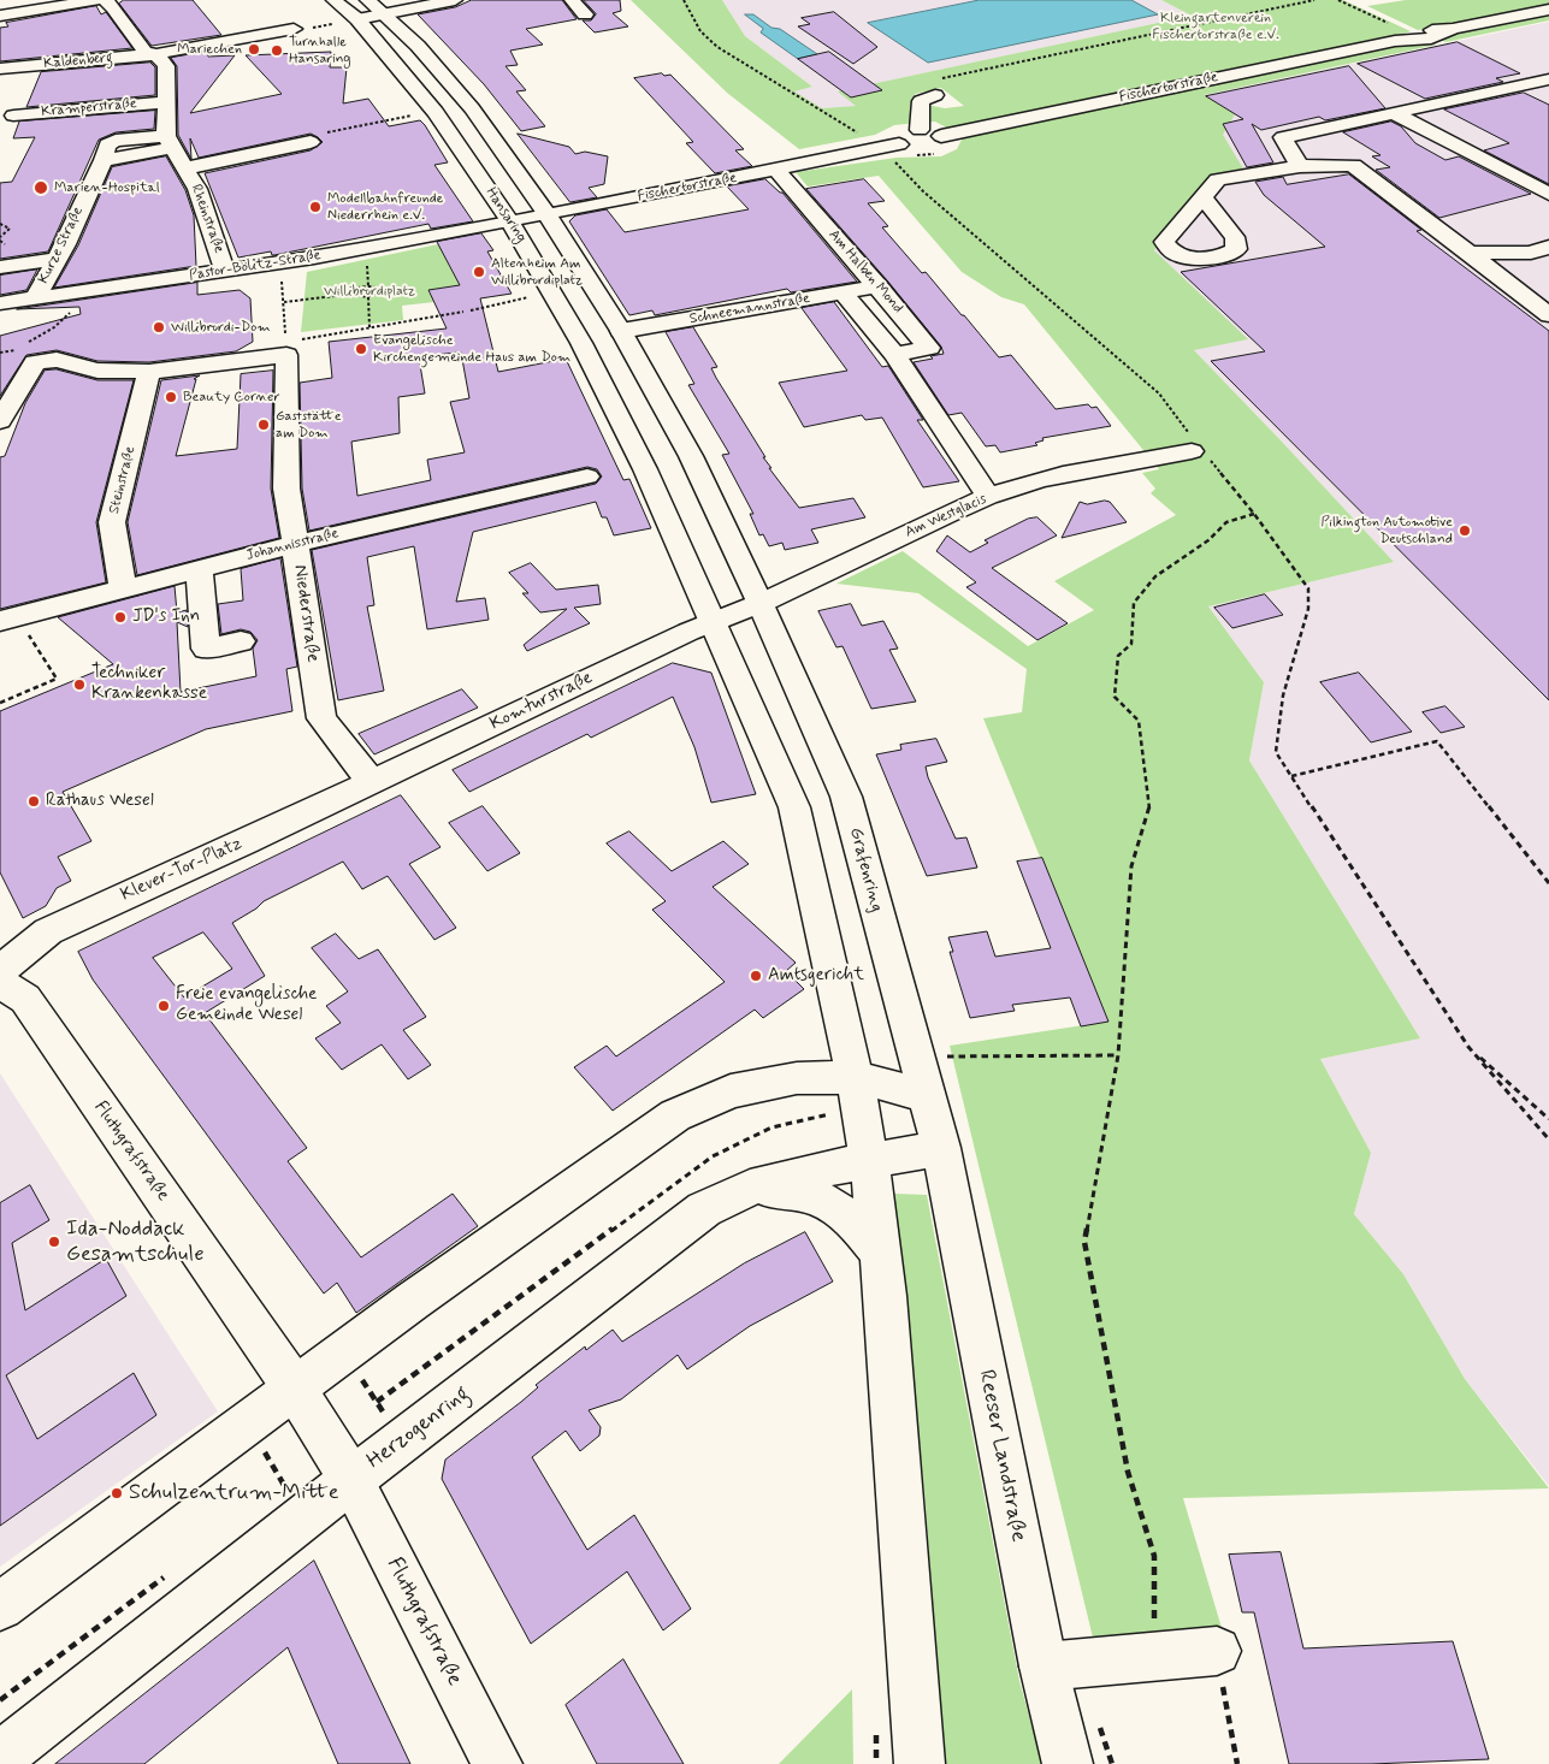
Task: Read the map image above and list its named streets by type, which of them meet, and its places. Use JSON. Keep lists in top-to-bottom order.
{
  "streets": {
    "street": [
      "Kaldenberg",
      "Fischertorstraße",
      "Kramperstraße",
      "Hansaring",
      "Rheinstraße",
      "Kurze Straße",
      "Pastor-Bölitz-Straße",
      "Am Halben Mond",
      "Schneemannstraße",
      "Steinstraße",
      "Am Westglacis",
      "Johannisstraße",
      "Niederstraße",
      "Komturstraße",
      "Klever-Tor-Platz",
      "Grafenring",
      "Fluthgrafstraße",
      "Herzogenring",
      "Reeser Landstraße"
    ]
  },
  "crossings": [
    ["Fischertorstraße", "Hansaring"],
    ["Fischertorstraße", "Pastor-Bölitz-Straße"],
    ["Fischertorstraße", "Am Halben Mond"],
    ["Hansaring", "Pastor-Bölitz-Straße"],
    ["Hansaring", "Schneemannstraße"],
    ["Hansaring", "Am Westglacis"],
    ["Hansaring", "Komturstraße"],
    ["Hansaring", "Grafenring"],
    ["Rheinstraße", "Kurze Straße"],
    ["Rheinstraße", "Pastor-Bölitz-Straße"],
    ["Kurze Straße", "Pastor-Bölitz-Straße"],
    ["Am Halben Mond", "Schneemannstraße"],
    ["Am Halben Mond", "Am Westglacis"],
    ["Steinstraße", "Johannisstraße"],
    ["Am Westglacis", "Komturstraße"],
    ["Am Westglacis", "Grafenring"],
    ["Johannisstraße", "Niederstraße"],
    ["Niederstraße", "Komturstraße"],
    ["Niederstraße", "Klever-Tor-Platz"],
    ["Komturstraße", "Klever-Tor-Platz"],
    ["Grafenring", "Herzogenring"],
    ["Grafenring", "Reeser Landstraße"],
    ["Fluthgrafstraße", "Herzogenring"],
    ["Herzogenring", "Reeser Landstraße"]
  ],
  "parks": ["Kleingartenverein Fischertorstraße e.V.", "Willibrordiplatz"],
  "places": [
    "Mariechen",
    "Turnhalle Hansaring",
    "Marien-Hospital",
    "Modellbahnfreunde Niederrhein e.V.",
    "Altenheim Am Willibrordiplatz",
    "Willibrordi-Dom",
    "Evangelische Kirchengemeinde Haus am Dom",
    "Beauty Corner",
    "Gaststätte am Dom",
    "Pilkington Automotive Deutschland",
    "JD's Inn",
    "Techniker Krankenkasse",
    "Rathaus Wesel",
    "Amtsgericht",
    "Freie evangelische Gemeinde Wesel",
    "Ida-Noddack Gesamtschule",
    "Schulzentrum-Mitte"
  ]
}
